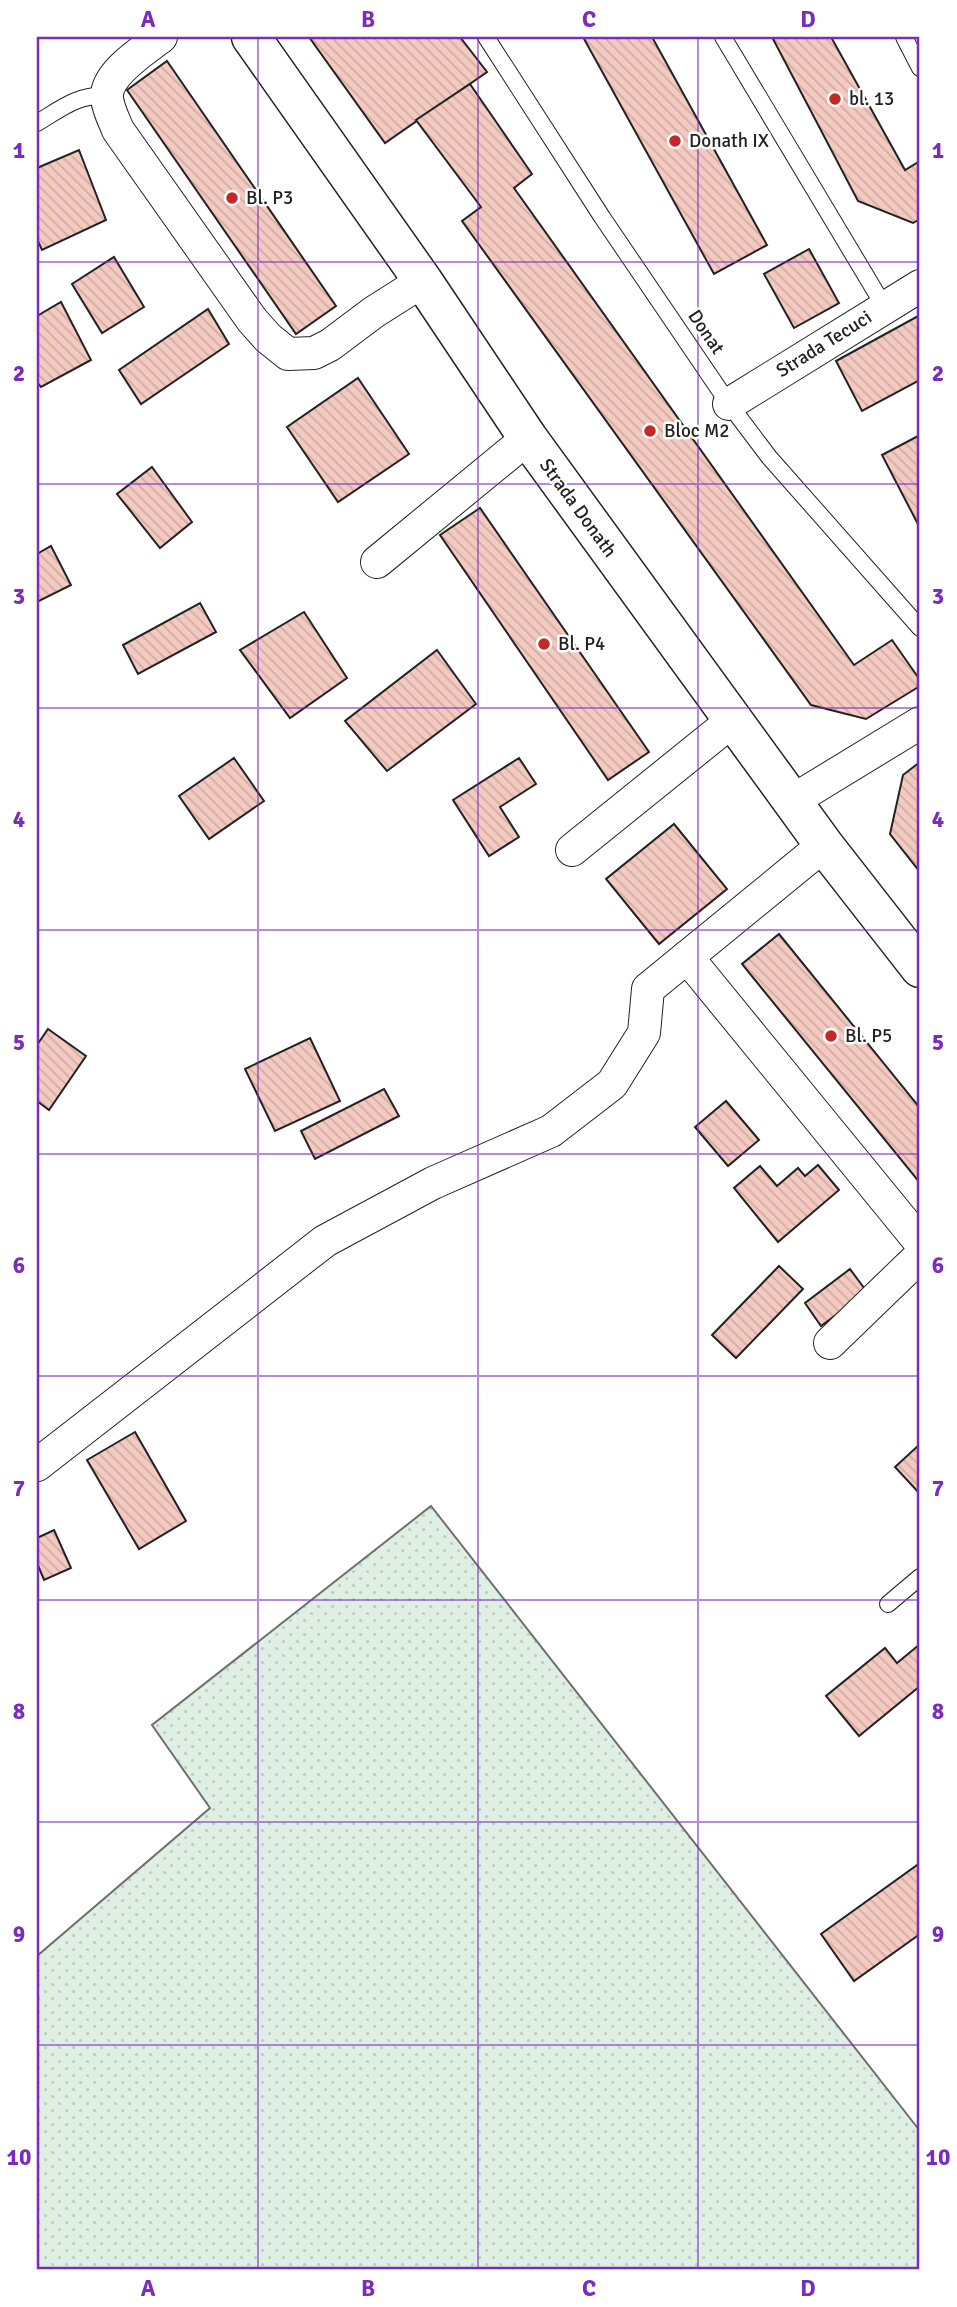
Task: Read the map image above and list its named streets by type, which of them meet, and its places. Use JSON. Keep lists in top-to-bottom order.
{
  "streets": {
    "main road": ["Strada Donath"],
    "street": ["Strada Tecuci"],
    "lane": ["Donat"]
  },
  "crossings": [
    ["Donat", "Strada Tecuci"]
  ],
  "places": [
    "bl. 13",
    "Donath IX",
    "Bl. P3",
    "Bloc M2",
    "Bl. P4",
    "Bl. P5"
  ],
  "grid": {
    "columns": [
      "A",
      "B",
      "C",
      "D"
    ],
    "rows": [
      "1",
      "2",
      "3",
      "4",
      "5",
      "6",
      "7",
      "8",
      "9",
      "10"
    ]
  }
}
